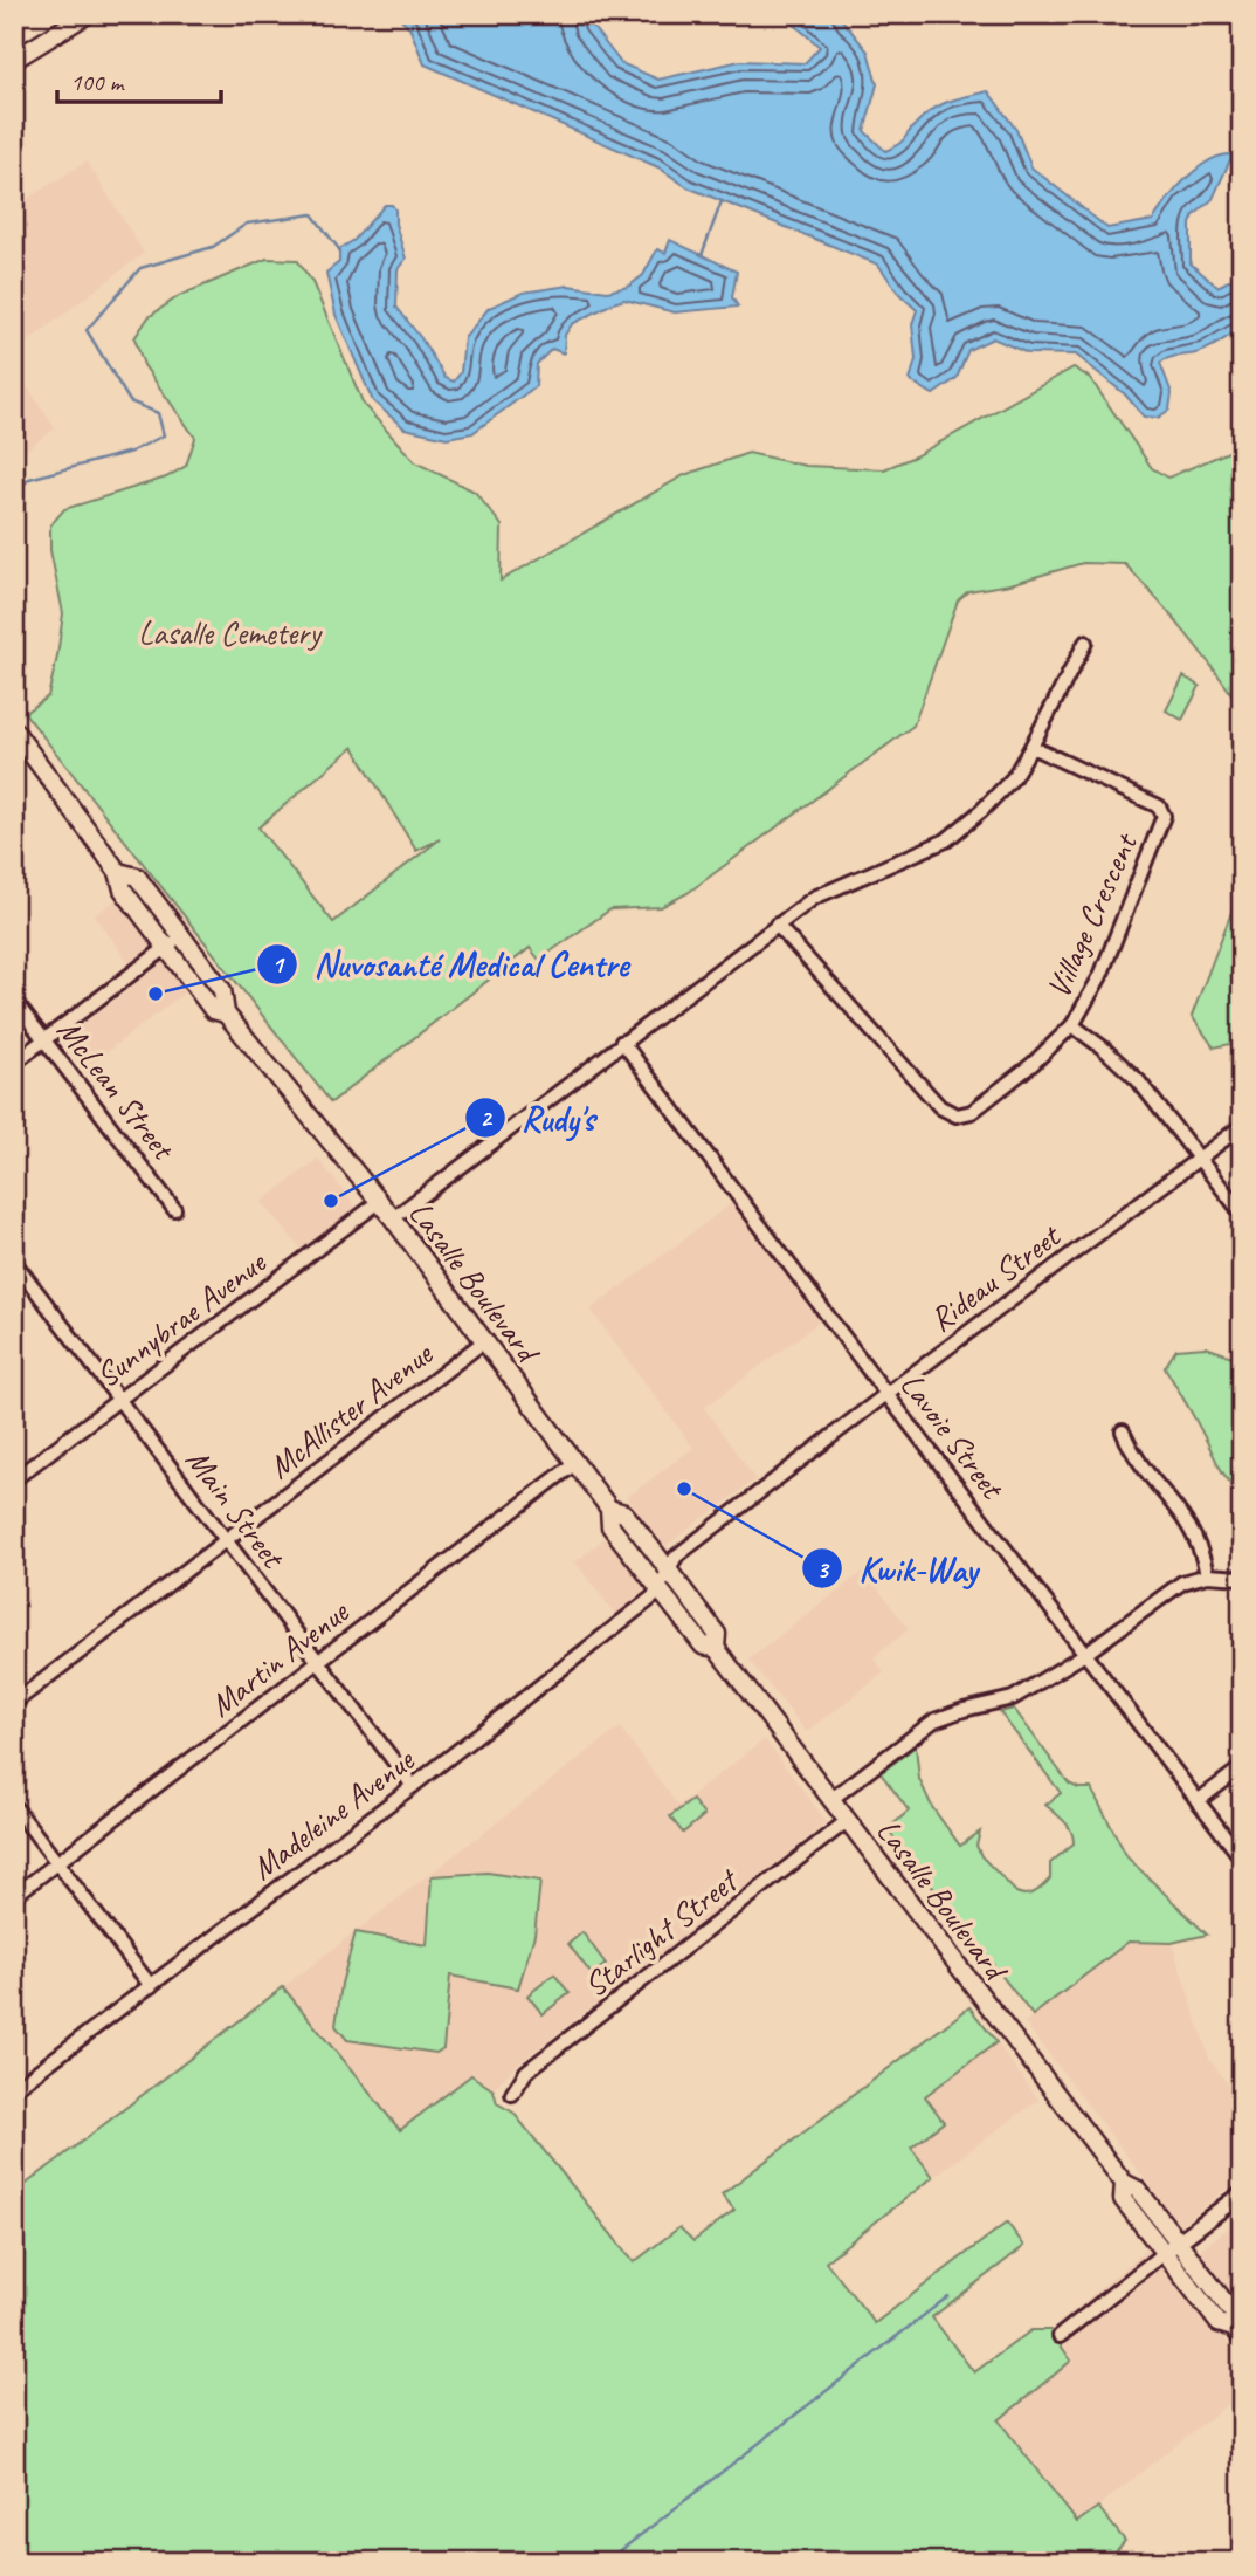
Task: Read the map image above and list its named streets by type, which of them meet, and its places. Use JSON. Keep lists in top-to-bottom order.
{
  "streets": {
    "main road": ["Lasalle Boulevard"],
    "street": [
      "Village Crescent",
      "McLean Street",
      "Rideau Street",
      "Sunnybrae Avenue",
      "McAllister Avenue",
      "Lavoie Street",
      "Main Street",
      "Martin Avenue",
      "Madeleine Avenue",
      "Starlight Street"
    ]
  },
  "crossings": [
    ["Rideau Street", "Lasalle Boulevard"],
    ["Rideau Street", "Lavoie Street"],
    ["Rideau Street", "Madeleine Avenue"],
    ["Lasalle Boulevard", "Sunnybrae Avenue"],
    ["Lasalle Boulevard", "McAllister Avenue"],
    ["Lasalle Boulevard", "Martin Avenue"],
    ["Lasalle Boulevard", "Madeleine Avenue"],
    ["Lasalle Boulevard", "Starlight Street"],
    ["Sunnybrae Avenue", "Main Street"],
    ["McAllister Avenue", "Main Street"],
    ["Main Street", "Martin Avenue"],
    ["Main Street", "Madeleine Avenue"]
  ],
  "parks": ["Lasalle Cemetery"],
  "places": ["Nuvosanté Medical Centre", "Rudy's", "Kwik-Way"],
  "scale_bar": "100 m"
}
